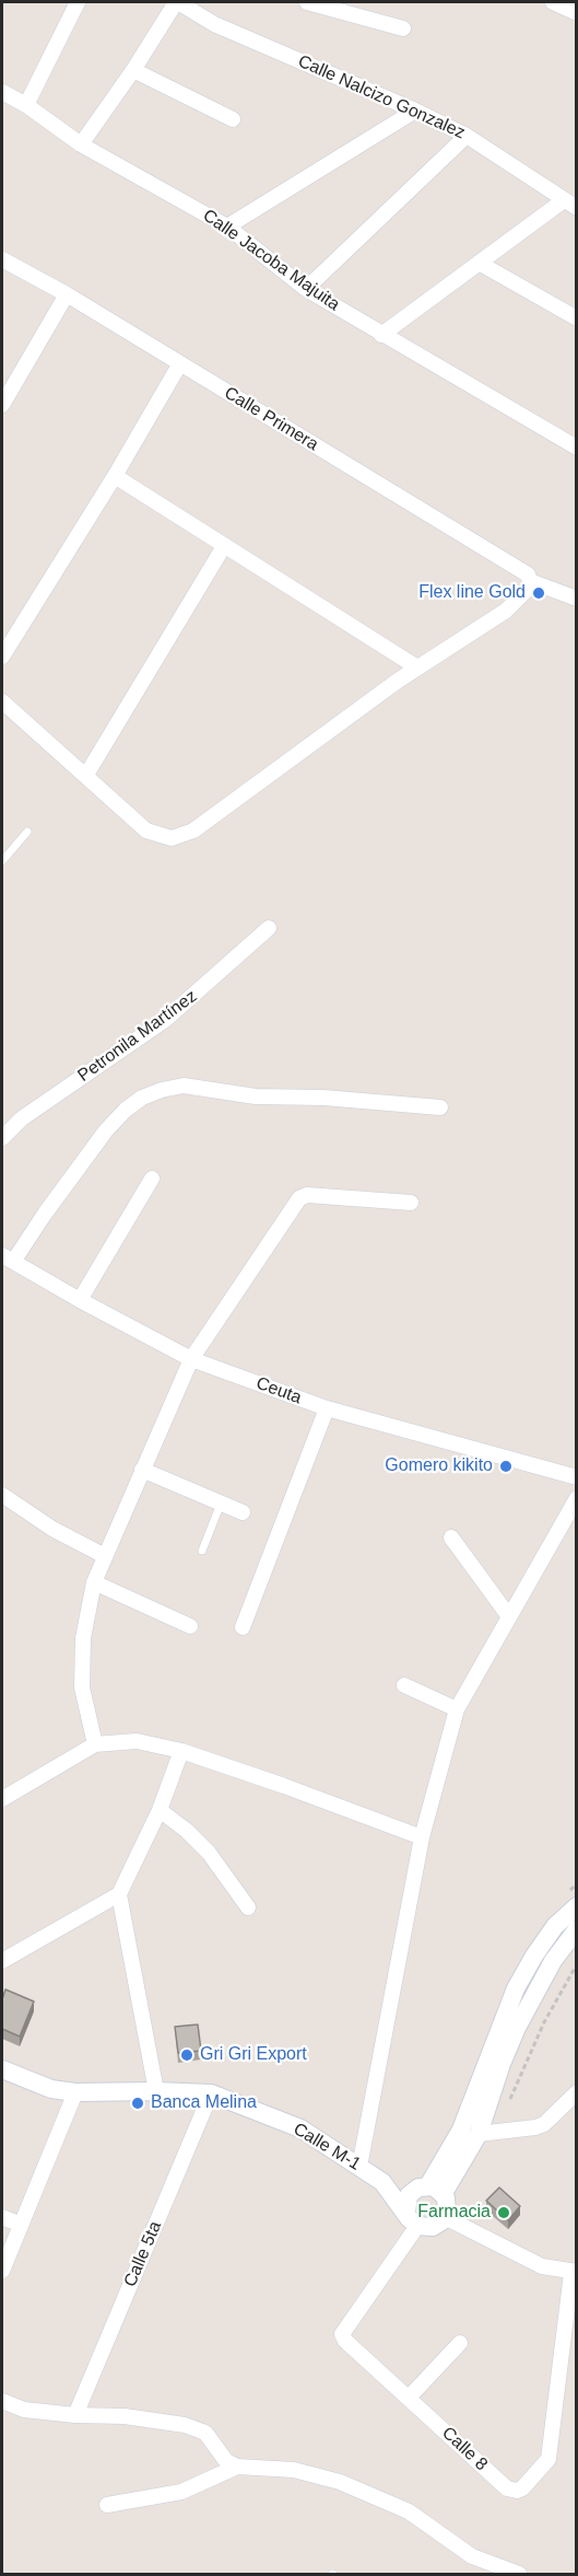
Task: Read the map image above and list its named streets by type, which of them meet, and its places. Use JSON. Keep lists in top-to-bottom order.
{
  "streets": {
    "street": [
      "Calle Nalcizo Gonzalez",
      "Calle Jacoba Majuita",
      "Calle Primera",
      "Petronila Martínez",
      "Ceuta",
      "Calle M-1",
      "Calle 5ta",
      "Calle 8"
    ]
  },
  "crossings": [
    ["Calle M-1", "Calle 5ta"],
    ["Calle M-1", "Calle 8"]
  ],
  "places": [
    "Flex line Gold",
    "Gomero kikito",
    "Gri Gri Export",
    "Banca Melina",
    "Farmacia"
  ]
}
